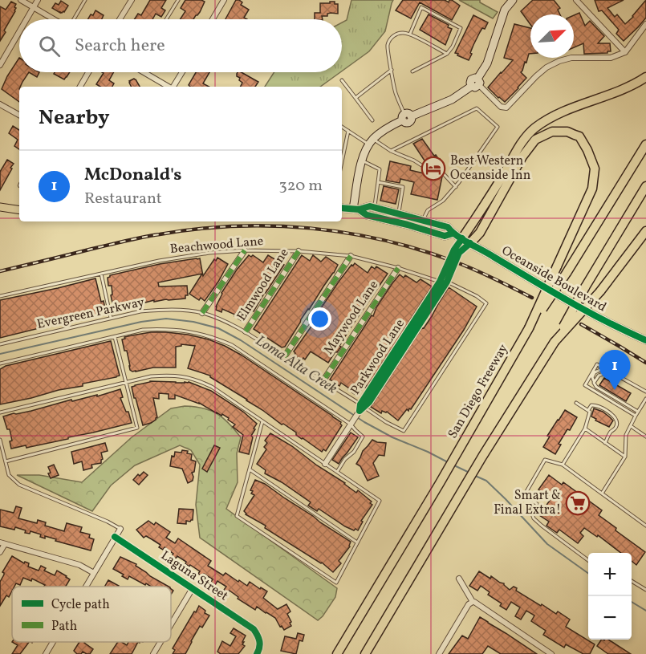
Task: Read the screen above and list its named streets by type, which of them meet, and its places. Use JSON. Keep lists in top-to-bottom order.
{
  "streets": {
    "highway": ["San Diego Freeway"],
    "main road": ["Oceanside Boulevard"],
    "street": [
      "Elmwood Lane",
      "Maywood Lane",
      "Parkwood Lane",
      "Laguna Street"
    ],
    "lane": ["Beachwood Lane", "Evergreen Parkway"]
  },
  "crossings": [
    ["Beachwood Lane", "Elmwood Lane"],
    ["Beachwood Lane", "Evergreen Parkway"],
    ["Beachwood Lane", "Maywood Lane"],
    ["Beachwood Lane", "Parkwood Lane"],
    ["Oceanside Boulevard", "Parkwood Lane"],
    ["Elmwood Lane", "Evergreen Parkway"],
    ["Evergreen Parkway", "Maywood Lane"],
    ["Evergreen Parkway", "Parkwood Lane"]
  ],
  "water": ["Loma Alta Creek"],
  "places": {
    "hotel": ["Best Western Oceanside Inn"],
    "supermarket": ["Smart & Final Extra!"]
  },
  "legend": ["Cycle path", "Path"],
  "north": "top right",
  "page": {
    "search": "Search here",
    "heading": "Nearby",
    "list": [
      {
        "mark": "1",
        "name": "McDonald's",
        "note": "Restaurant",
        "value": "320 m"
      }
    ],
    "pins": "1",
    "map_buttons": ["+", "−"]
  }
}
